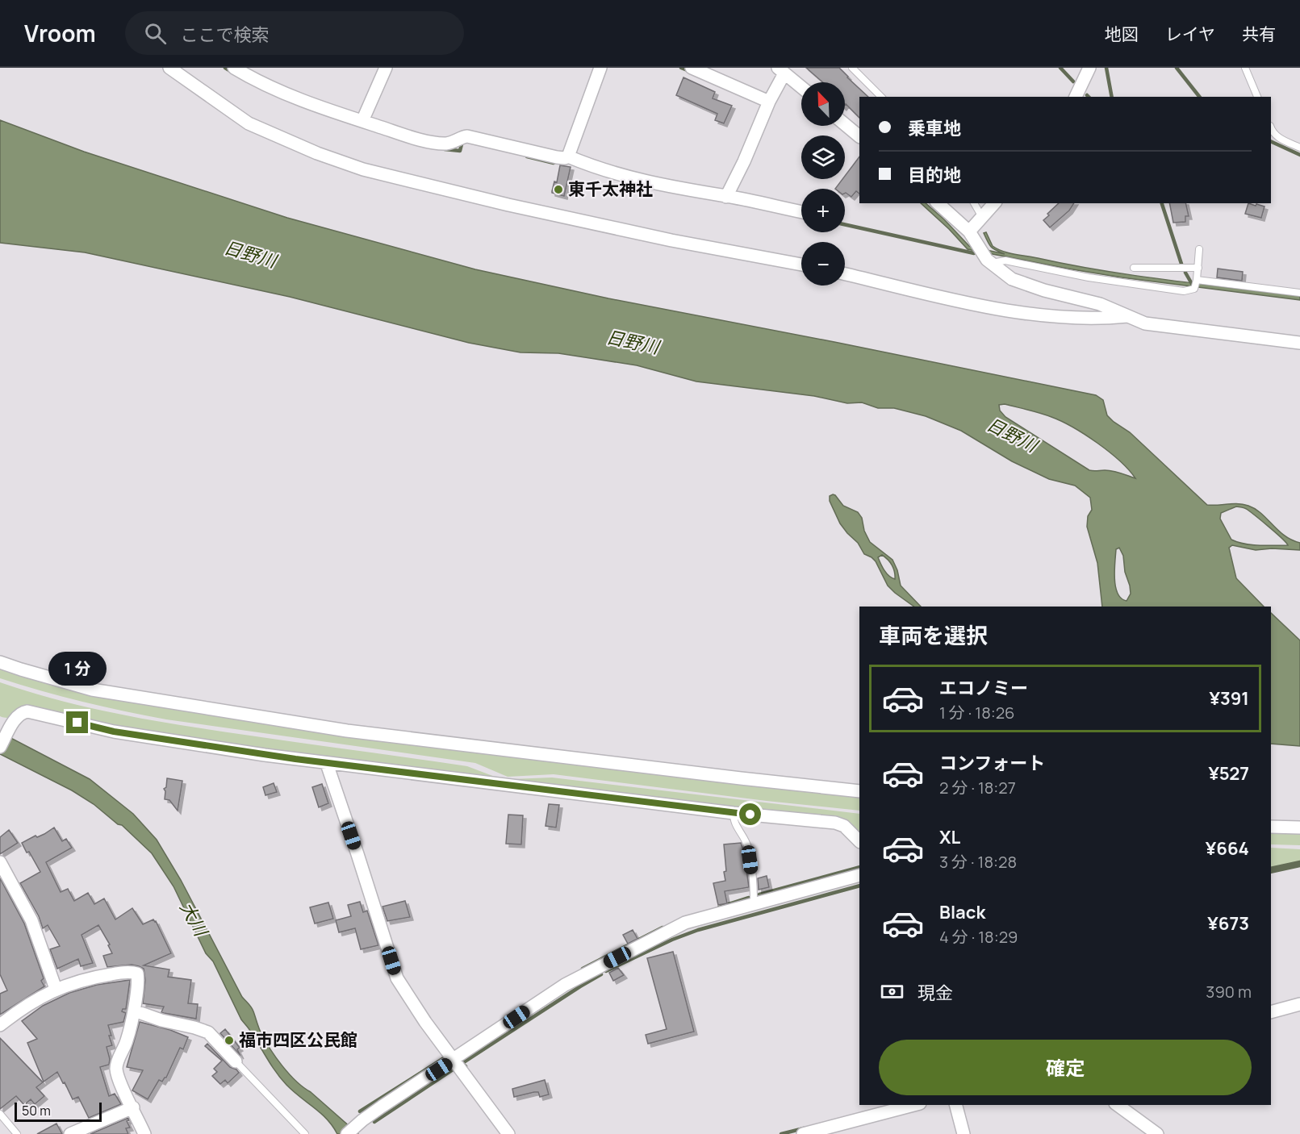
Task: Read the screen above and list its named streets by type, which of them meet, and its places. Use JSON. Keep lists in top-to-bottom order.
{
  "water": ["日野川", "大川"],
  "places": ["東千太神社", "福市四区公民館"],
  "scale_bar": "50 m",
  "north": "top left",
  "page": {
    "header": "Vroom",
    "search": "ここで検索",
    "nav": ["地図", "レイヤ", "共有"],
    "map_buttons": ["+", "−"],
    "banner": ["乗車地", "目的地"],
    "heading": "車両を選択",
    "bubble": "1 分",
    "list": [
      {
        "name": "エコノミー",
        "note": "1 分 · 18:26",
        "value": "¥391"
      },
      {
        "name": "コンフォート",
        "note": "2 分 · 18:27",
        "value": "¥527"
      },
      {
        "name": "XL",
        "note": "3 分 · 18:28",
        "value": "¥664"
      },
      {
        "name": "Black",
        "note": "4 分 · 18:29",
        "value": "¥673"
      }
    ],
    "pay": ["現金", "390 m"],
    "buttons": "確定",
    "scale": "50 m"
  }
}
